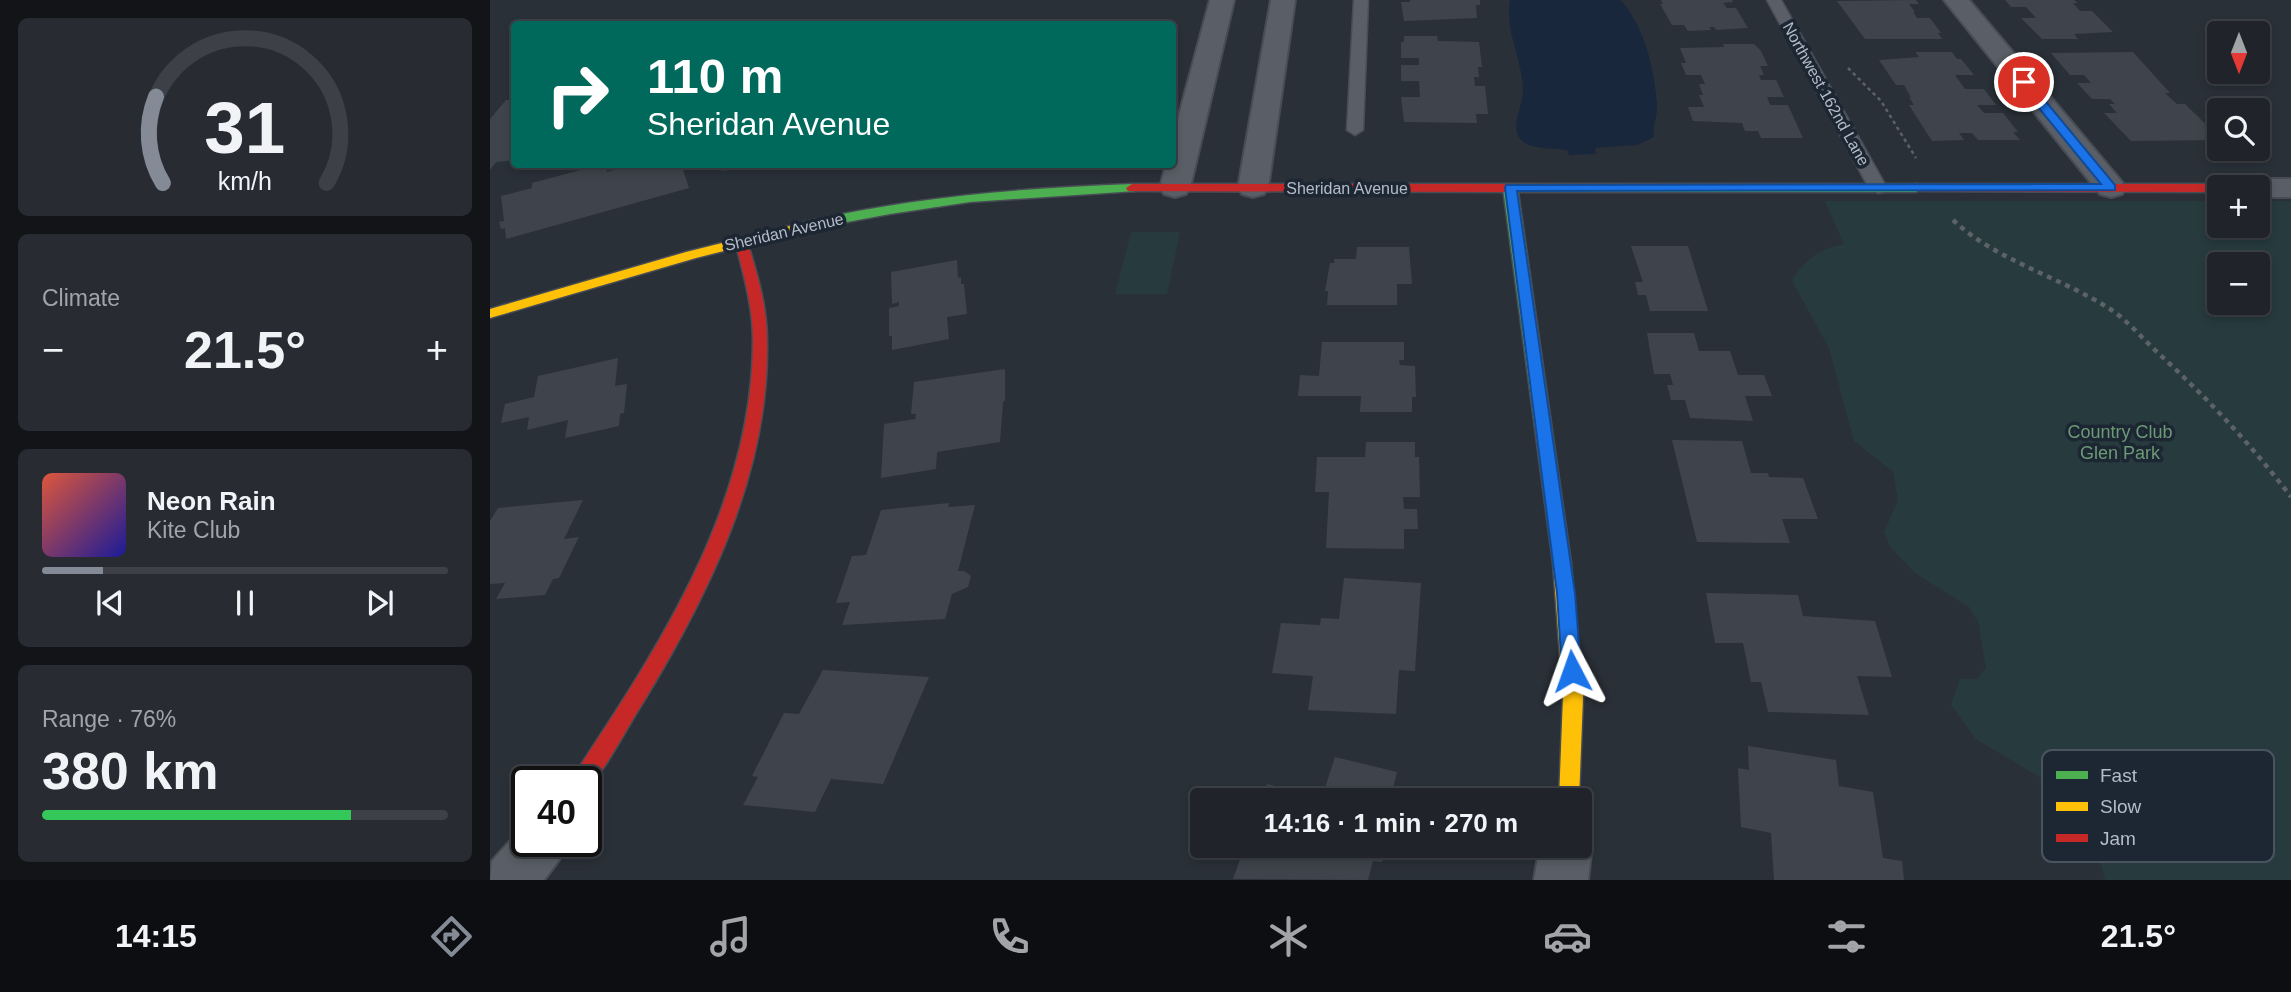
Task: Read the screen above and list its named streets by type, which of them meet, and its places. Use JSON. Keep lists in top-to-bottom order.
{
  "streets": {
    "street": ["Sheridan Avenue"],
    "lane": ["Northwest 162nd Lane"]
  },
  "crossings": [
    ["Northwest 162nd Lane", "Sheridan Avenue"]
  ],
  "parks": ["Country Club Glen Park"],
  "legend": ["Fast", "Slow", "Jam"],
  "north": "bottom",
  "page": {
    "map_buttons": ["+", "−"],
    "turn": ["110 m", "Sheridan Avenue"],
    "tile": [
      "Climate",
      ["Range · 76%", "380 km"]
    ],
    "heat": ["−", "21.5°", "+"],
    "song": ["Neon Rain", "Kite Club"],
    "limit": "40",
    "trip": "14:16 · 1 min · 270 m",
    "tabs": ["14:15", "21.5°"],
    "gauge": ["31", "km/h"]
  }
}
